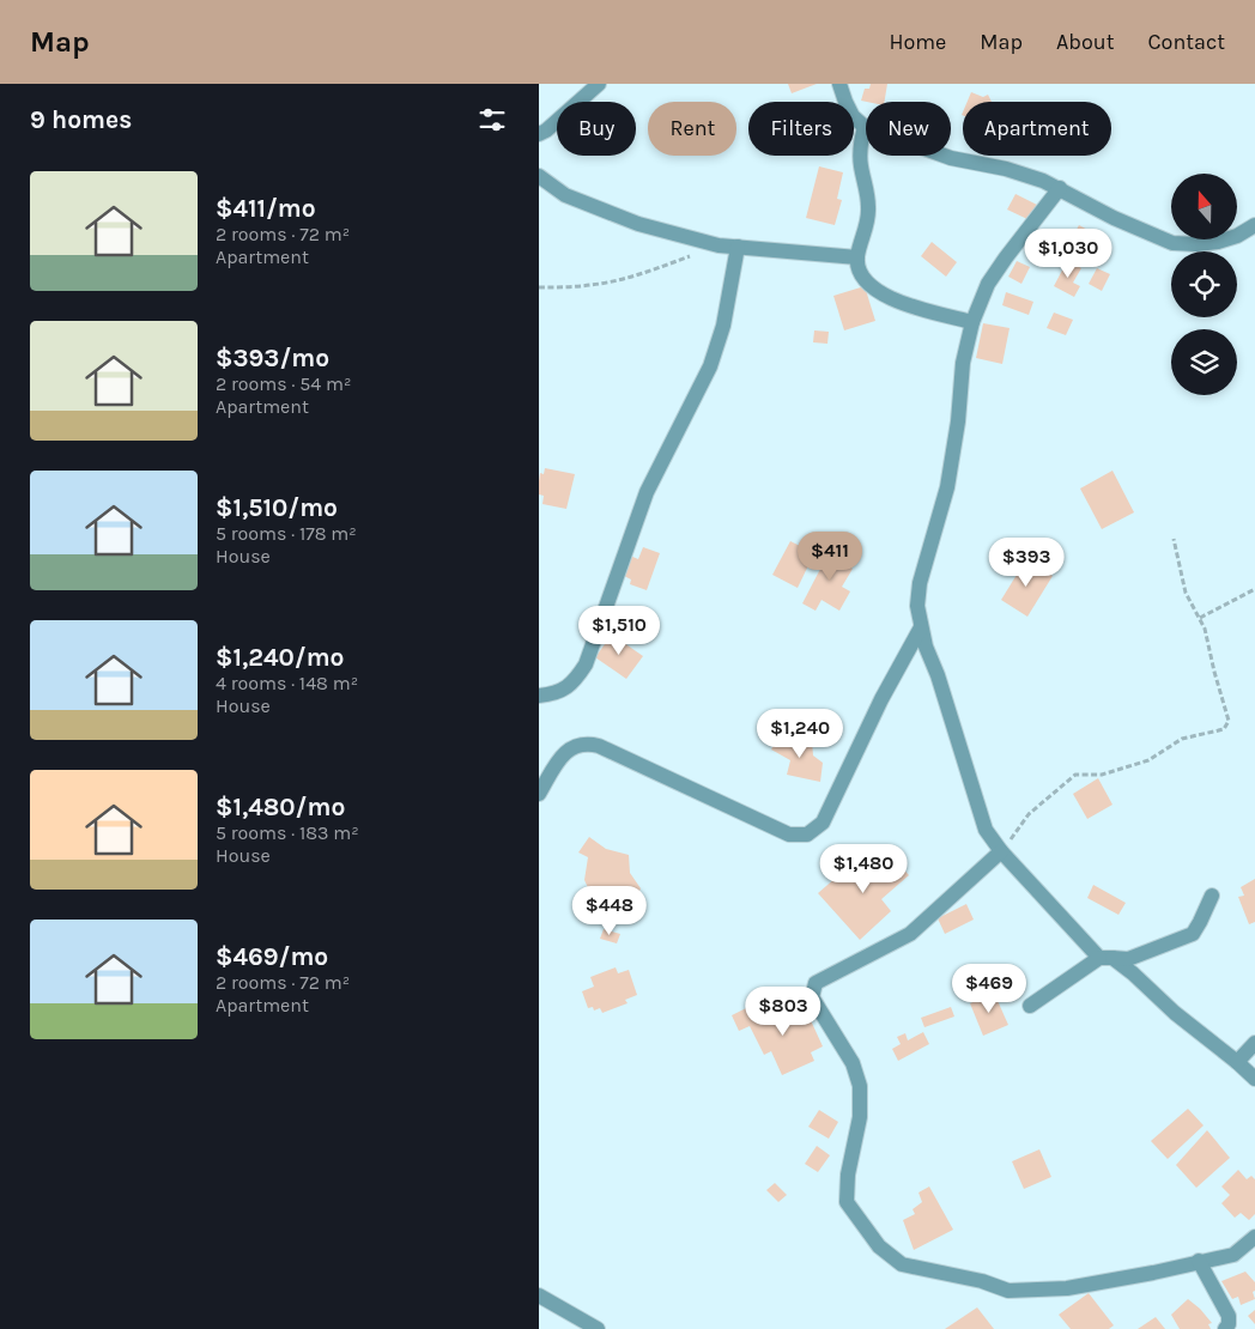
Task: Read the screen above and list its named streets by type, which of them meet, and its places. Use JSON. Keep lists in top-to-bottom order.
{
  "north": "top",
  "page": {
    "header": "Map",
    "nav": [
      "Home",
      "Map",
      "About",
      "Contact"
    ],
    "heading": "9 homes",
    "chip": [
      "Buy",
      "Rent",
      "Filters",
      "New",
      "Apartment"
    ],
    "list": [
      {
        "name": "$411/mo",
        "note": "2 rooms · 72 m² · Apartment"
      },
      {
        "name": "$393/mo",
        "note": "2 rooms · 54 m² · Apartment"
      },
      {
        "name": "$1,510/mo",
        "note": "5 rooms · 178 m² · House"
      },
      {
        "name": "$1,240/mo",
        "note": "4 rooms · 148 m² · House"
      },
      {
        "name": "$1,480/mo",
        "note": "5 rooms · 183 m² · House"
      },
      {
        "name": "$469/mo",
        "note": "2 rooms · 72 m² · Apartment"
      }
    ],
    "price": [
      "$1,030",
      "$411",
      "$393",
      "$1,510",
      "$1,240",
      "$1,480",
      "$448",
      "$469",
      "$803"
    ]
  }
}
